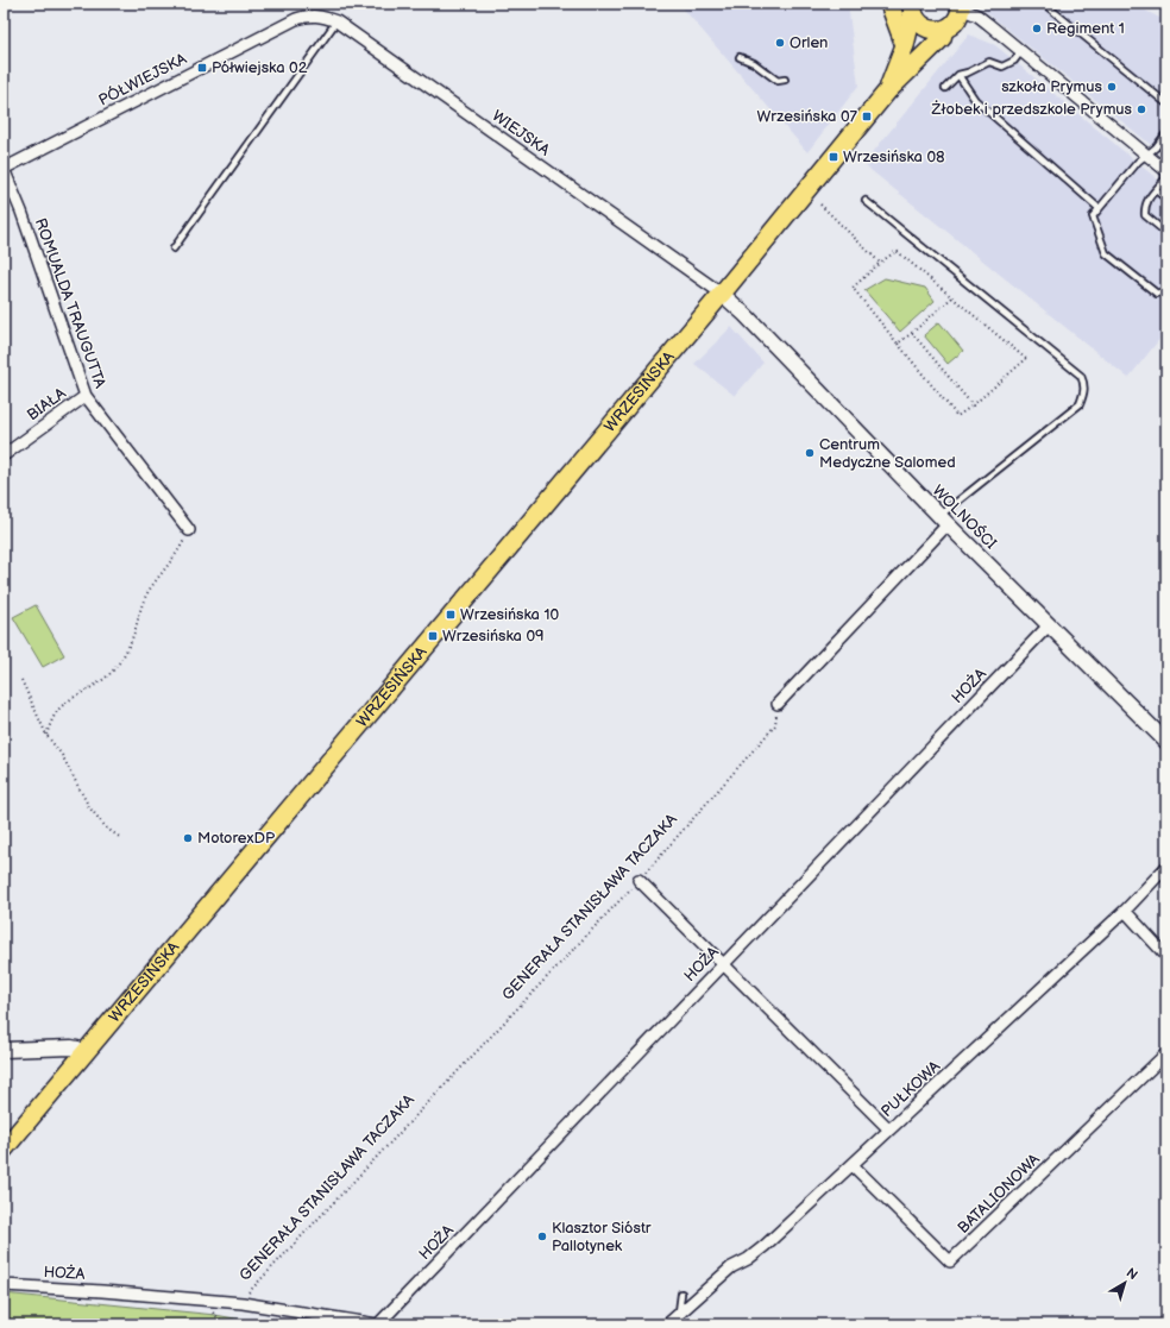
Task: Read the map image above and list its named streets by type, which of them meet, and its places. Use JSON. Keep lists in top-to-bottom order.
{
  "streets": {
    "main road": ["WRZESIŃSKA"],
    "street": [
      "PÓŁWIEJSKA",
      "WIEJSKA",
      "ROMUALDA TRAUGUTTA",
      "BIAŁA",
      "WOLNOŚCI",
      "HOŻA",
      "PUŁKOWA",
      "BATALIONOWA"
    ],
    "path": ["GENERAŁA STANISŁAWA TACZAKA"]
  },
  "crossings": [
    ["PÓŁWIEJSKA", "WIEJSKA"],
    ["PÓŁWIEJSKA", "ROMUALDA TRAUGUTTA"],
    ["WIEJSKA", "WRZESIŃSKA"],
    ["WIEJSKA", "WOLNOŚCI"],
    ["ROMUALDA TRAUGUTTA", "BIAŁA"],
    ["WRZESIŃSKA", "WOLNOŚCI"],
    ["WOLNOŚCI", "HOŻA"],
    ["HOŻA", "GENERAŁA STANISŁAWA TACZAKA"],
    ["PUŁKOWA", "BATALIONOWA"]
  ],
  "places": {
    "other": [
      "Regiment 1",
      "Orlen",
      "szkoła Prymus",
      "Żłobek i przedszkole Prymus",
      "Centrum Medyczne Salomed",
      "MotorexDP",
      "Klasztor Sióstr Pallotynek"
    ],
    "transit": [
      "Półwiejska 02",
      "Wrzesińska 07",
      "Wrzesińska 08",
      "Wrzesińska 10",
      "Wrzesińska 09"
    ]
  },
  "north": "top right"
}
